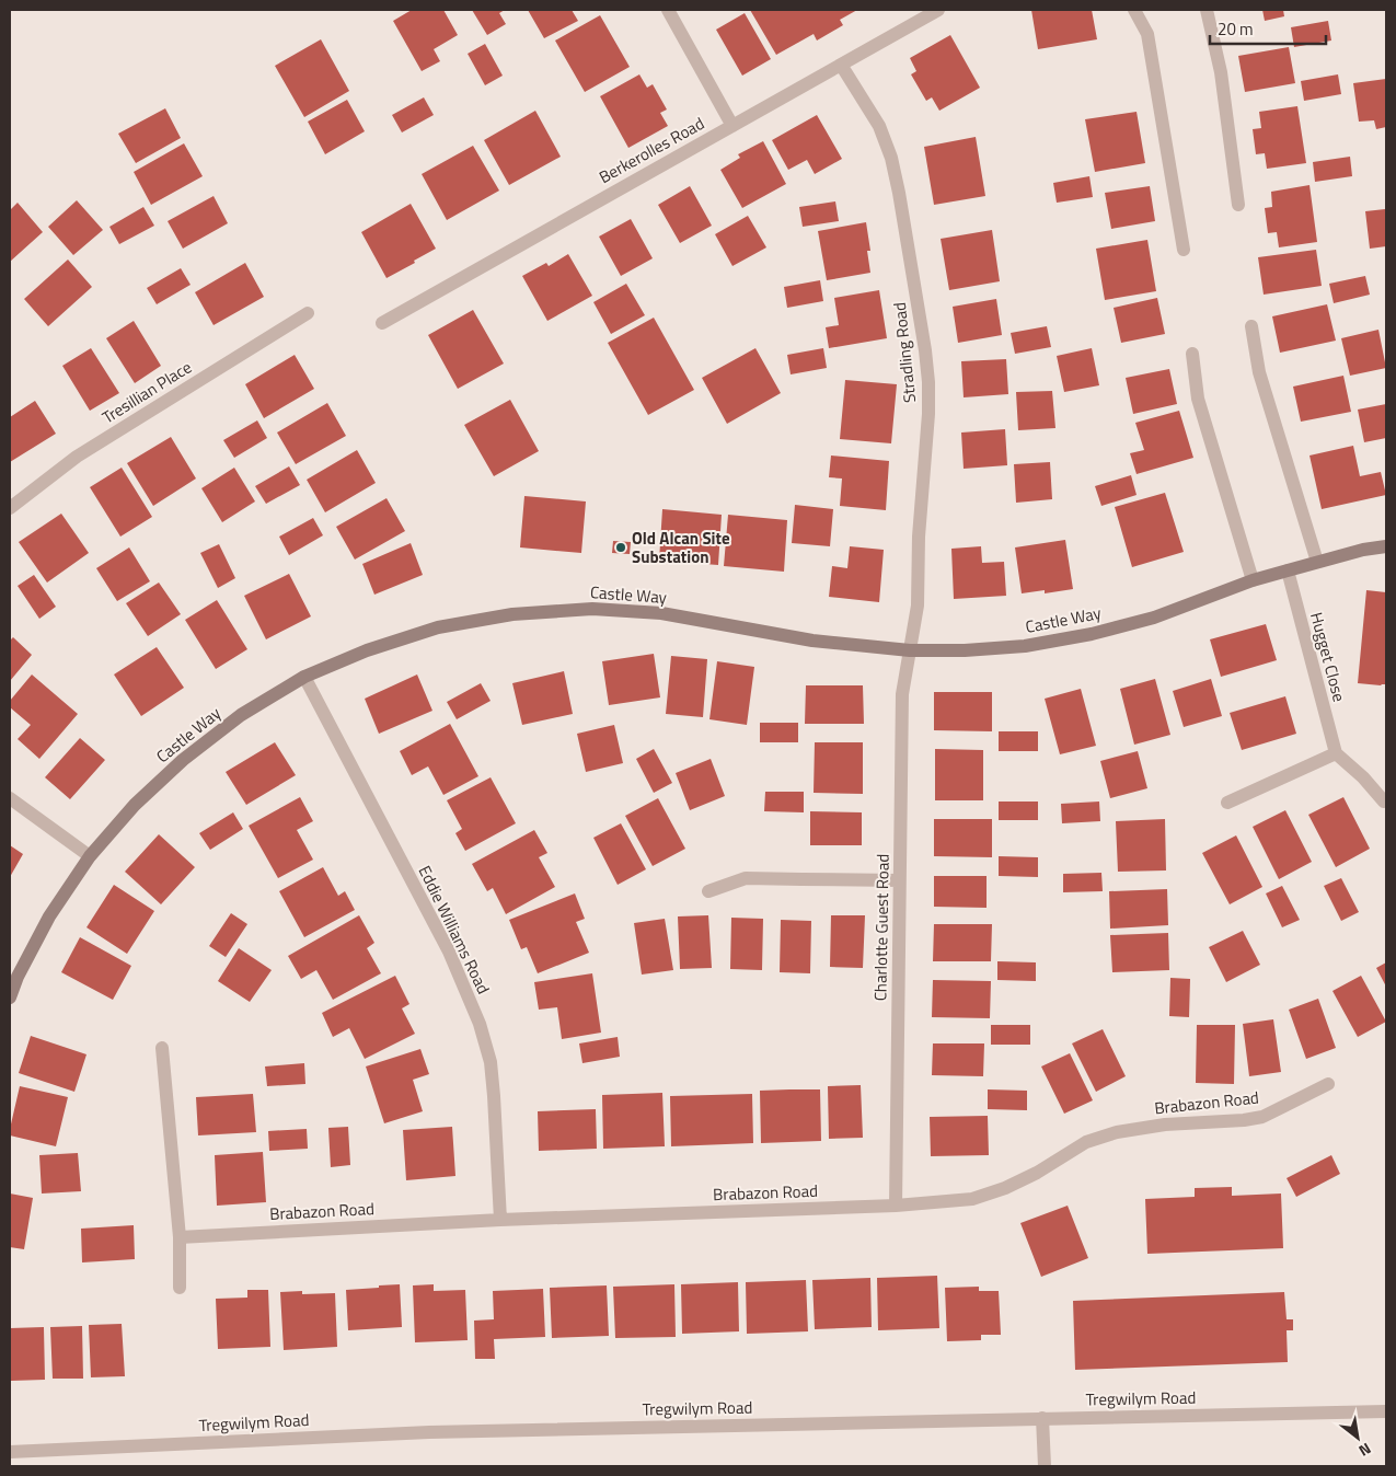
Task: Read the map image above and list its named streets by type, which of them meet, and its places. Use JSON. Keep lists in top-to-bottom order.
{
  "streets": {
    "street": [
      "Berkerolles Road",
      "Stradling Road",
      "Tresillian Place",
      "Castle Way",
      "Hugget Close",
      "Charlotte Guest Road",
      "Eddie Williams Road",
      "Brabazon Road",
      "Tregwilym Road"
    ]
  },
  "crossings": [
    ["Berkerolles Road", "Stradling Road"],
    ["Stradling Road", "Castle Way"],
    ["Stradling Road", "Charlotte Guest Road"],
    ["Castle Way", "Hugget Close"],
    ["Castle Way", "Charlotte Guest Road"],
    ["Castle Way", "Eddie Williams Road"],
    ["Charlotte Guest Road", "Brabazon Road"],
    ["Eddie Williams Road", "Brabazon Road"]
  ],
  "places": ["Old Alcan Site Substation"],
  "scale_bar": "20 m",
  "north": "bottom right"
}
